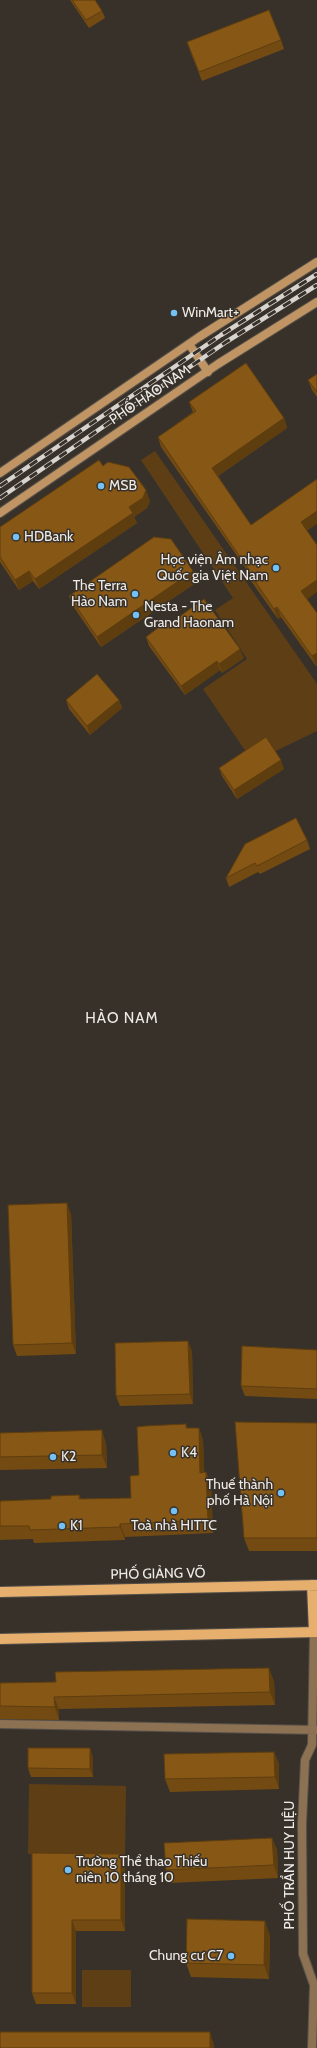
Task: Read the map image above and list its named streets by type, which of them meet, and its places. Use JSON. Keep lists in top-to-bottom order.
{
  "streets": {
    "main road": ["PHỐ HÀO NAM", "PHỐ GIẢNG VÕ"],
    "street": ["PHỐ TRẦN HUY LIỆU"]
  },
  "districts": ["HÀO NAM"],
  "places": [
    "WinMart+",
    "MSB",
    "HDBank",
    "Học viện Âm nhạc Quốc gia Việt Nam",
    "The Terra Hào Nam",
    "Nesta - The Grand Haonam",
    "K4",
    "K2",
    "Thuế thành phố Hà Nội",
    "Toà nhà HITTC",
    "K1",
    "Trường Thể thao Thiếu niên 10 tháng 10",
    "Chung cư C7"
  ]
}
